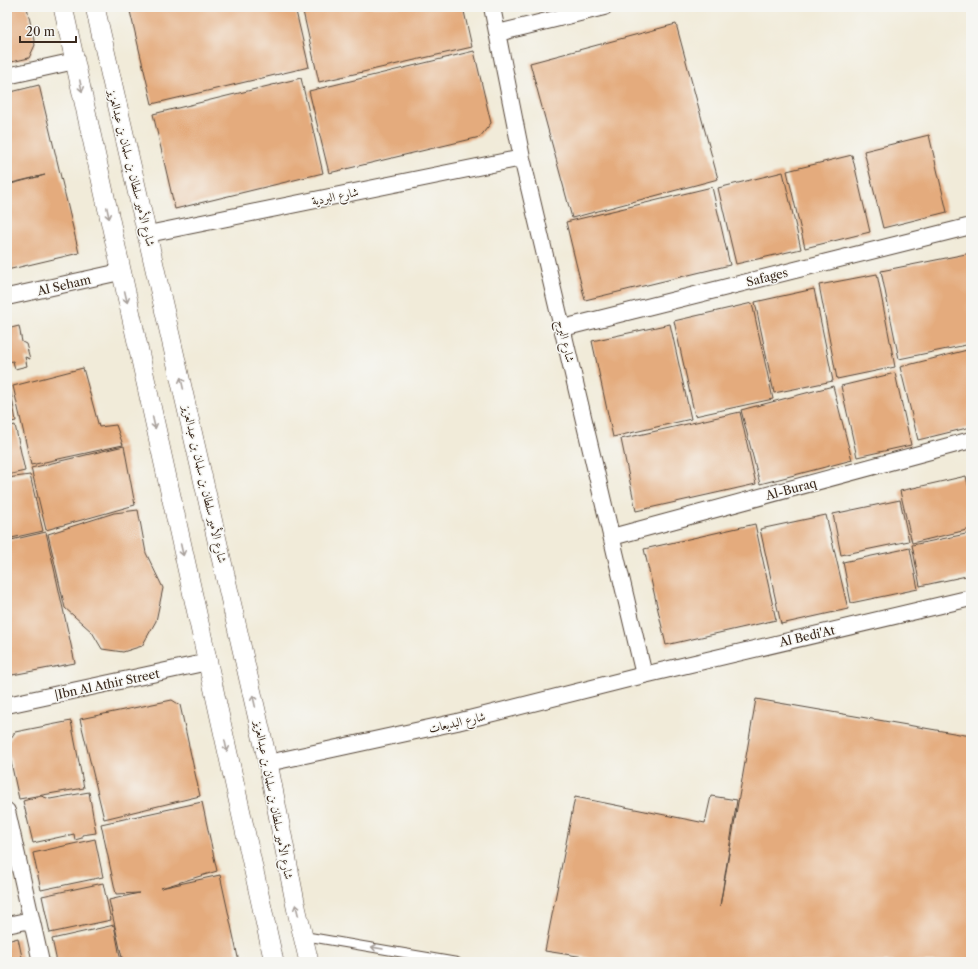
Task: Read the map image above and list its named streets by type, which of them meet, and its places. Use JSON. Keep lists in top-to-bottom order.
{
  "streets": {
    "street": [
      "شارع الأمير سلطان بن سلمان بن عبدالعزيز",
      "شارع البردية",
      "Safages",
      "Al Seham",
      "شارع البرج",
      "Al-Buraq",
      "Al Bedi'At",
      "|Ibn Al Athir Street",
      "شارع البديعات"
    ]
  },
  "crossings": [
    ["شارع الأمير سلطان بن سلمان بن عبدالعزيز", "شارع البردية"],
    ["شارع الأمير سلطان بن سلمان بن عبدالعزيز", "شارع البديعات"],
    ["شارع البردية", "شارع البرج"],
    ["Safages", "شارع البرج"],
    ["شارع البرج", "Al-Buraq"],
    ["شارع البرج", "Al Bedi'At"],
    ["شارع البرج", "شارع البديعات"],
    ["Al Bedi'At", "شارع البديعات"]
  ],
  "scale_bar": "20 m"
}
